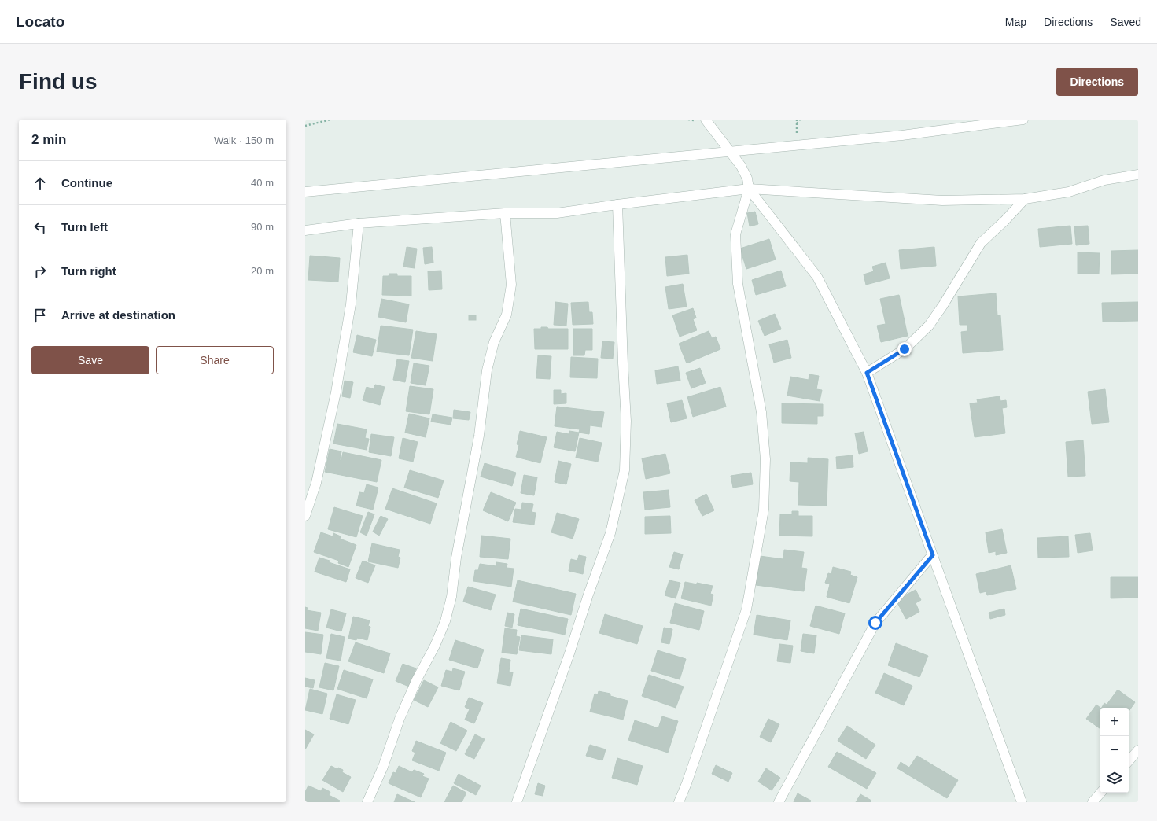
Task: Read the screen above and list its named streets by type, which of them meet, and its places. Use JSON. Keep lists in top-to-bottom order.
{
  "page": {
    "header": "Locato",
    "nav": ["Map", "Directions", "Saved"],
    "buttons": [
      "Directions",
      ["Save", "Share"]
    ],
    "title": "Find us",
    "heading": ["2 min", "Walk · 150 m"],
    "list": [
      ["Continue", "40 m"],
      ["Turn left", "90 m"],
      ["Turn right", "20 m"],
      "Arrive at destination"
    ],
    "map_buttons": ["+", "−"]
  }
}
